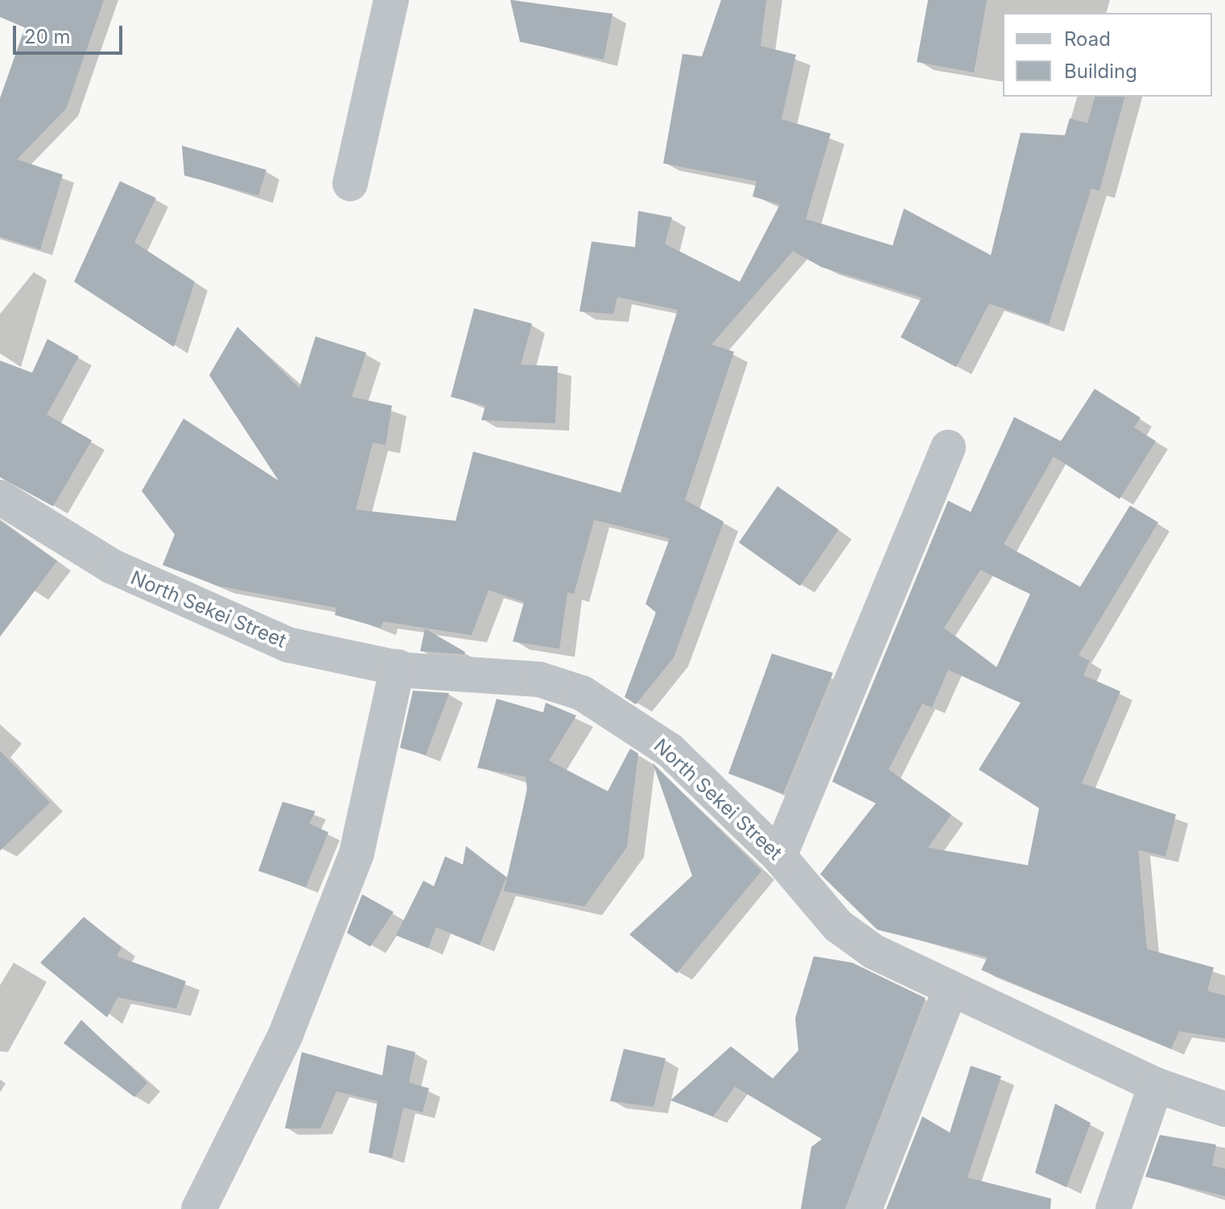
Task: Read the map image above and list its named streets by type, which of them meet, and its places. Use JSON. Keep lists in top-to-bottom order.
{
  "streets": {
    "street": ["North Sekei Street"]
  },
  "legend": ["Road", "Building"],
  "scale_bar": "20 m"
}
